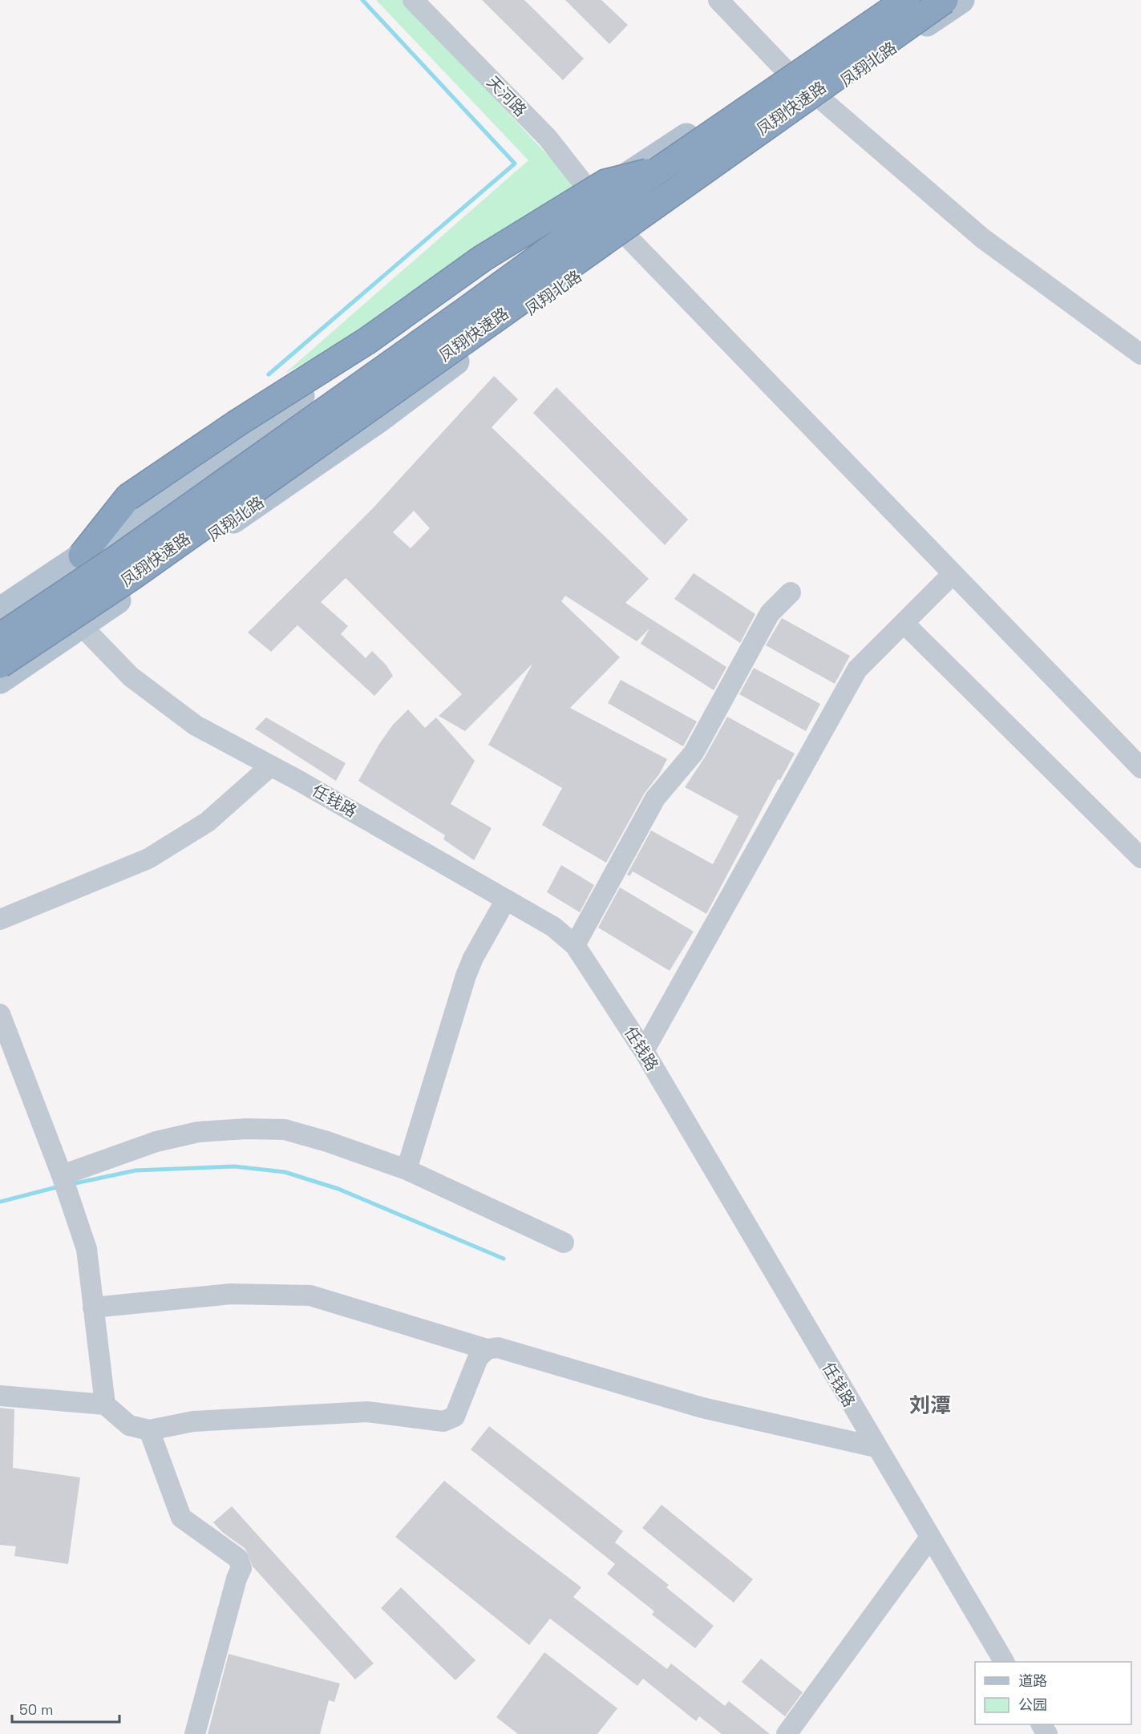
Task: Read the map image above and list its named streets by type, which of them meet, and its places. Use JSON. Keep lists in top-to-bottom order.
{
  "streets": {
    "highway": ["凤翔快速路"],
    "main road": ["凤翔北路"],
    "street": ["天河路", "任钱路"]
  },
  "crossings": [
    ["凤翔北路", "任钱路"]
  ],
  "districts": ["刘潭"],
  "legend": ["道路", "公园"],
  "scale_bar": "50 m"
}
